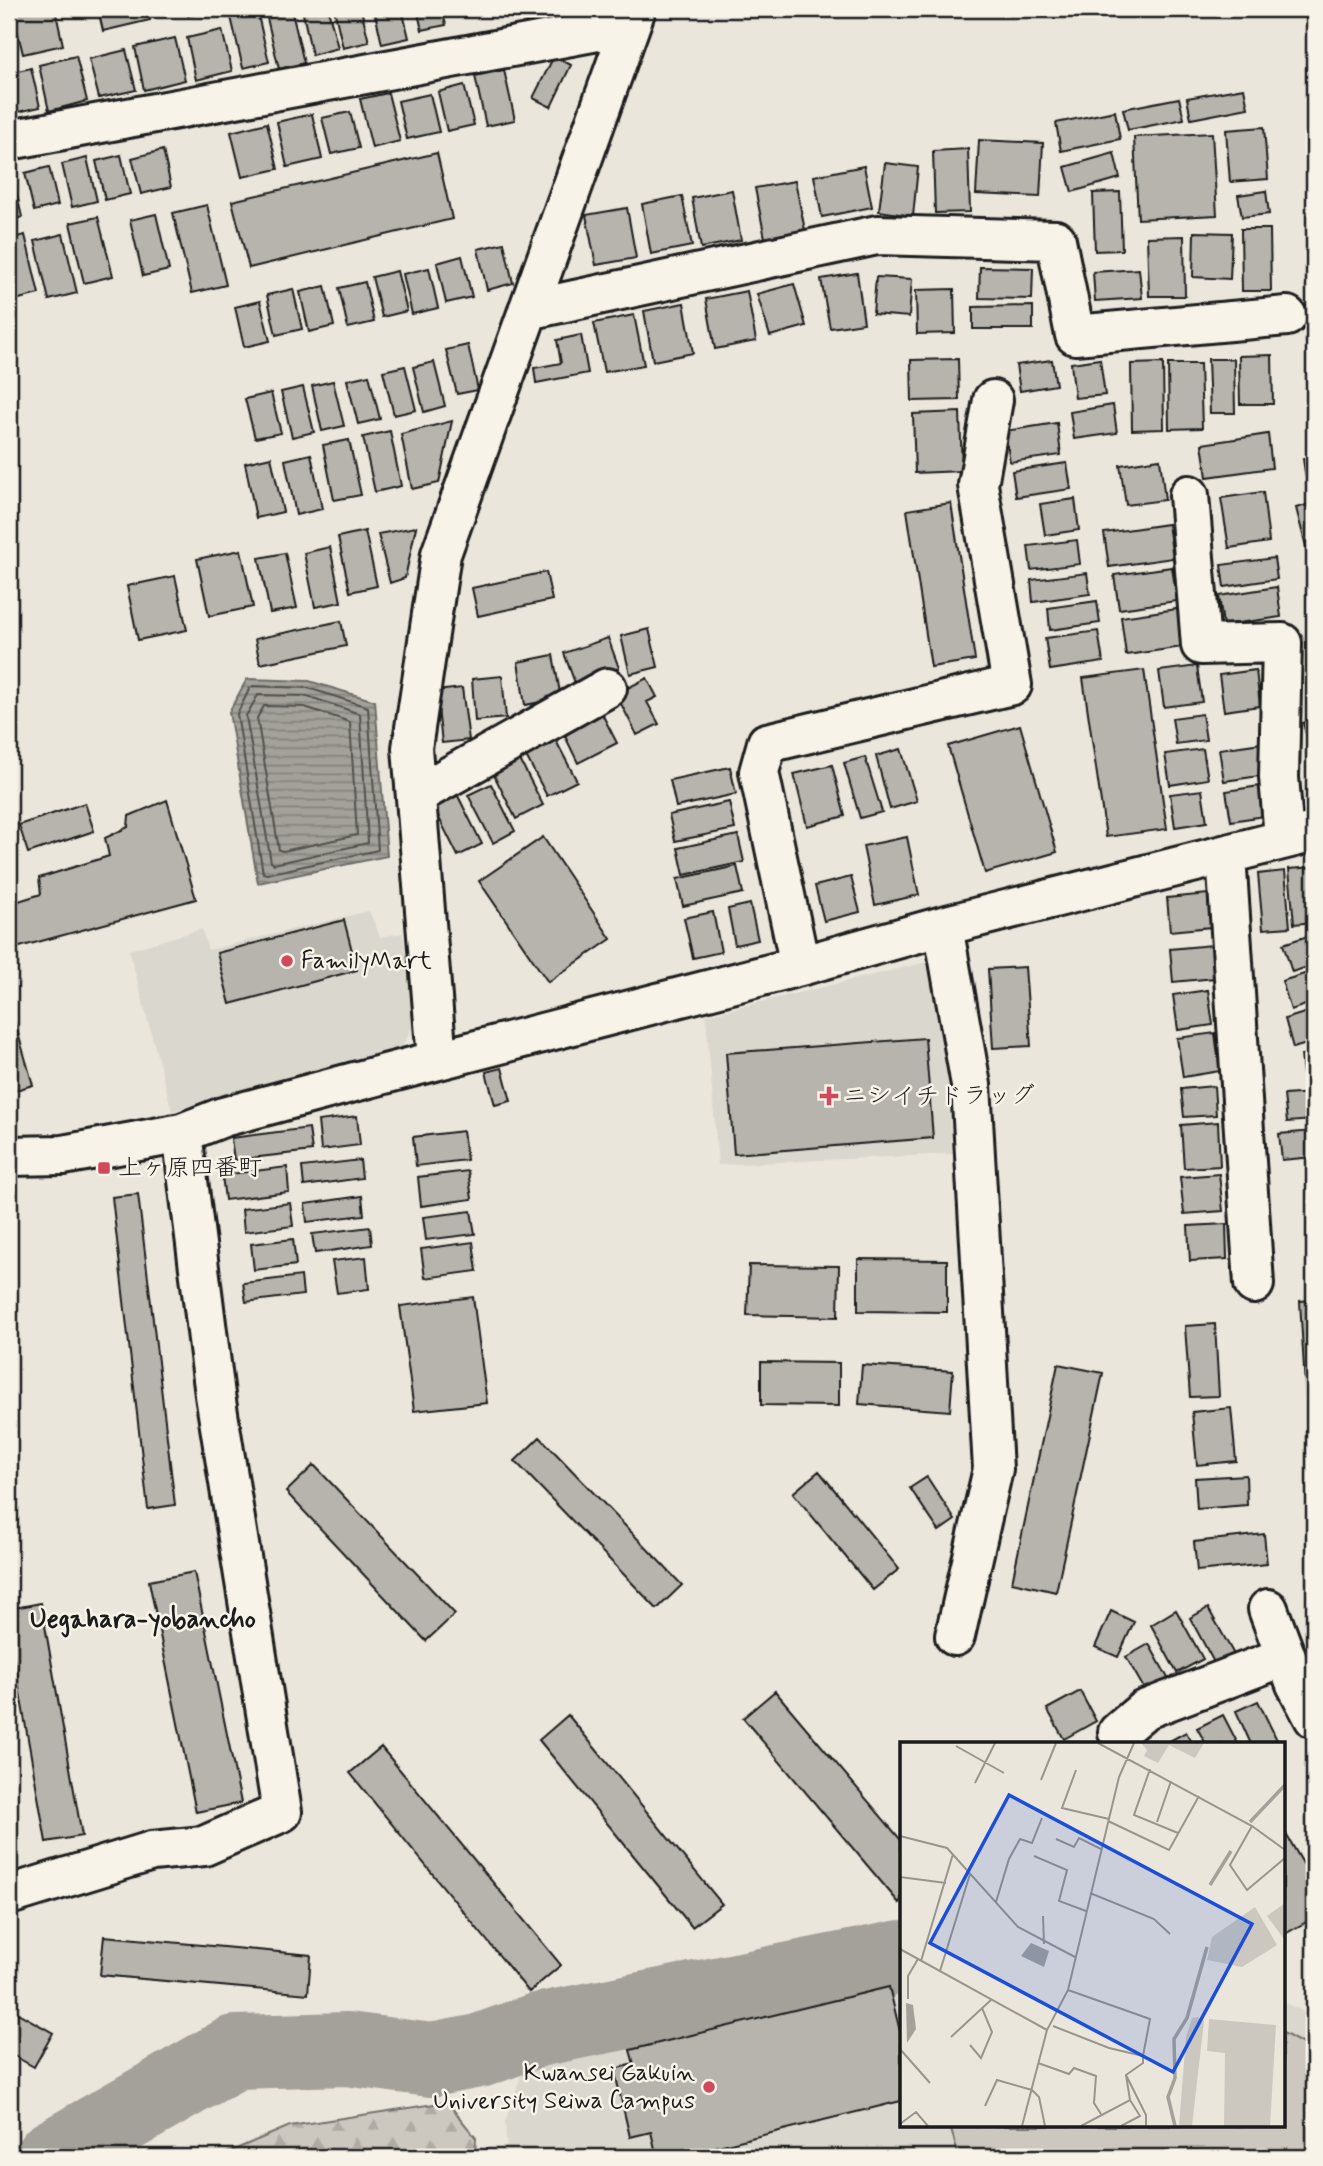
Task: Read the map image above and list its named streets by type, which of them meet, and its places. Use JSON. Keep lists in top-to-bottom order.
{
  "districts": ["Uegahara-yobancho"],
  "places": {
    "other": ["FamilyMart", "Kwansei Gakuin University Seiwa Campus"],
    "health": ["ニシイチドラッグ"],
    "transit": ["上ヶ原四番町"]
  }
}
